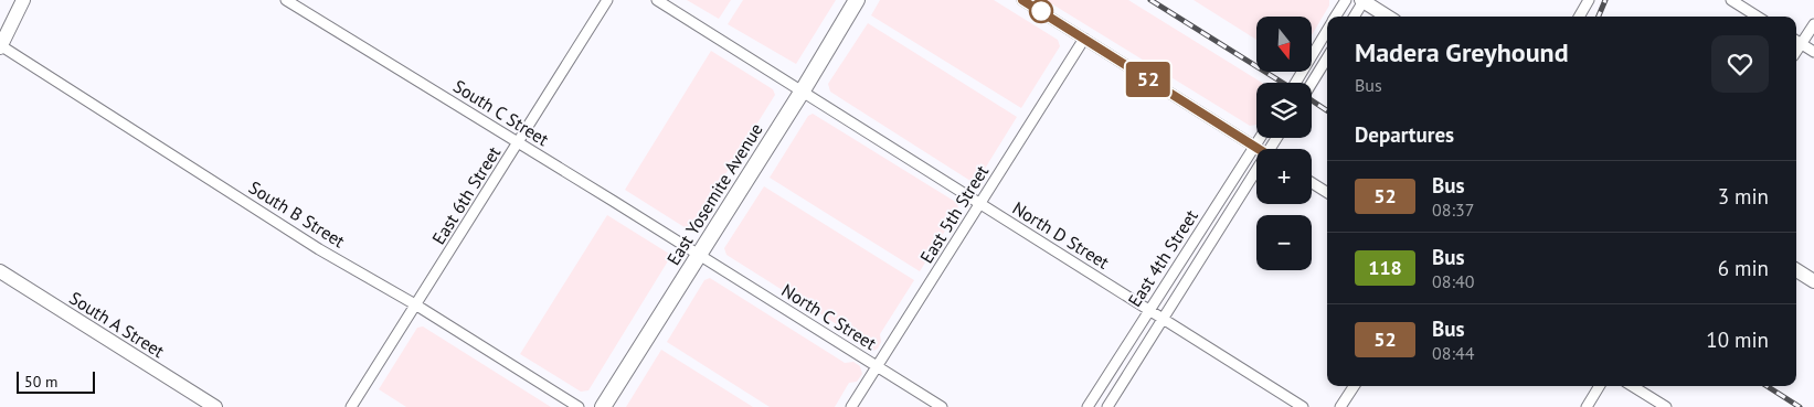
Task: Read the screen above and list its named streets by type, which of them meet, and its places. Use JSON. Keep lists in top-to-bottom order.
{
  "streets": {
    "main road": ["East Yosemite Avenue"],
    "street": [
      "South C Street",
      "East 6th Street",
      "South B Street",
      "East 5th Street",
      "North D Street",
      "East 4th Street",
      "North C Street",
      "South A Street"
    ]
  },
  "crossings": [
    ["South C Street", "East Yosemite Avenue"],
    ["South C Street", "East 6th Street"],
    ["South C Street", "North C Street"],
    ["East Yosemite Avenue", "North D Street"],
    ["East Yosemite Avenue", "North C Street"],
    ["East 6th Street", "South B Street"],
    ["East 5th Street", "North D Street"],
    ["East 5th Street", "North C Street"],
    ["North D Street", "East 4th Street"]
  ],
  "lines": ["bus line 52"],
  "scale_bar": "50 m",
  "north": "bottom",
  "page": {
    "on_map": "52",
    "map_buttons": ["+", "−"],
    "heading": [
      ["Madera Greyhound", "Bus"],
      "Departures"
    ],
    "list": [
      {
        "mark": "52",
        "name": "Bus",
        "note": "08:37",
        "value": "3 min"
      },
      {
        "mark": "118",
        "name": "Bus",
        "note": "08:40",
        "value": "6 min"
      },
      {
        "mark": "52",
        "name": "Bus",
        "note": "08:44",
        "value": "10 min"
      }
    ],
    "scale": "50 m"
  }
}
